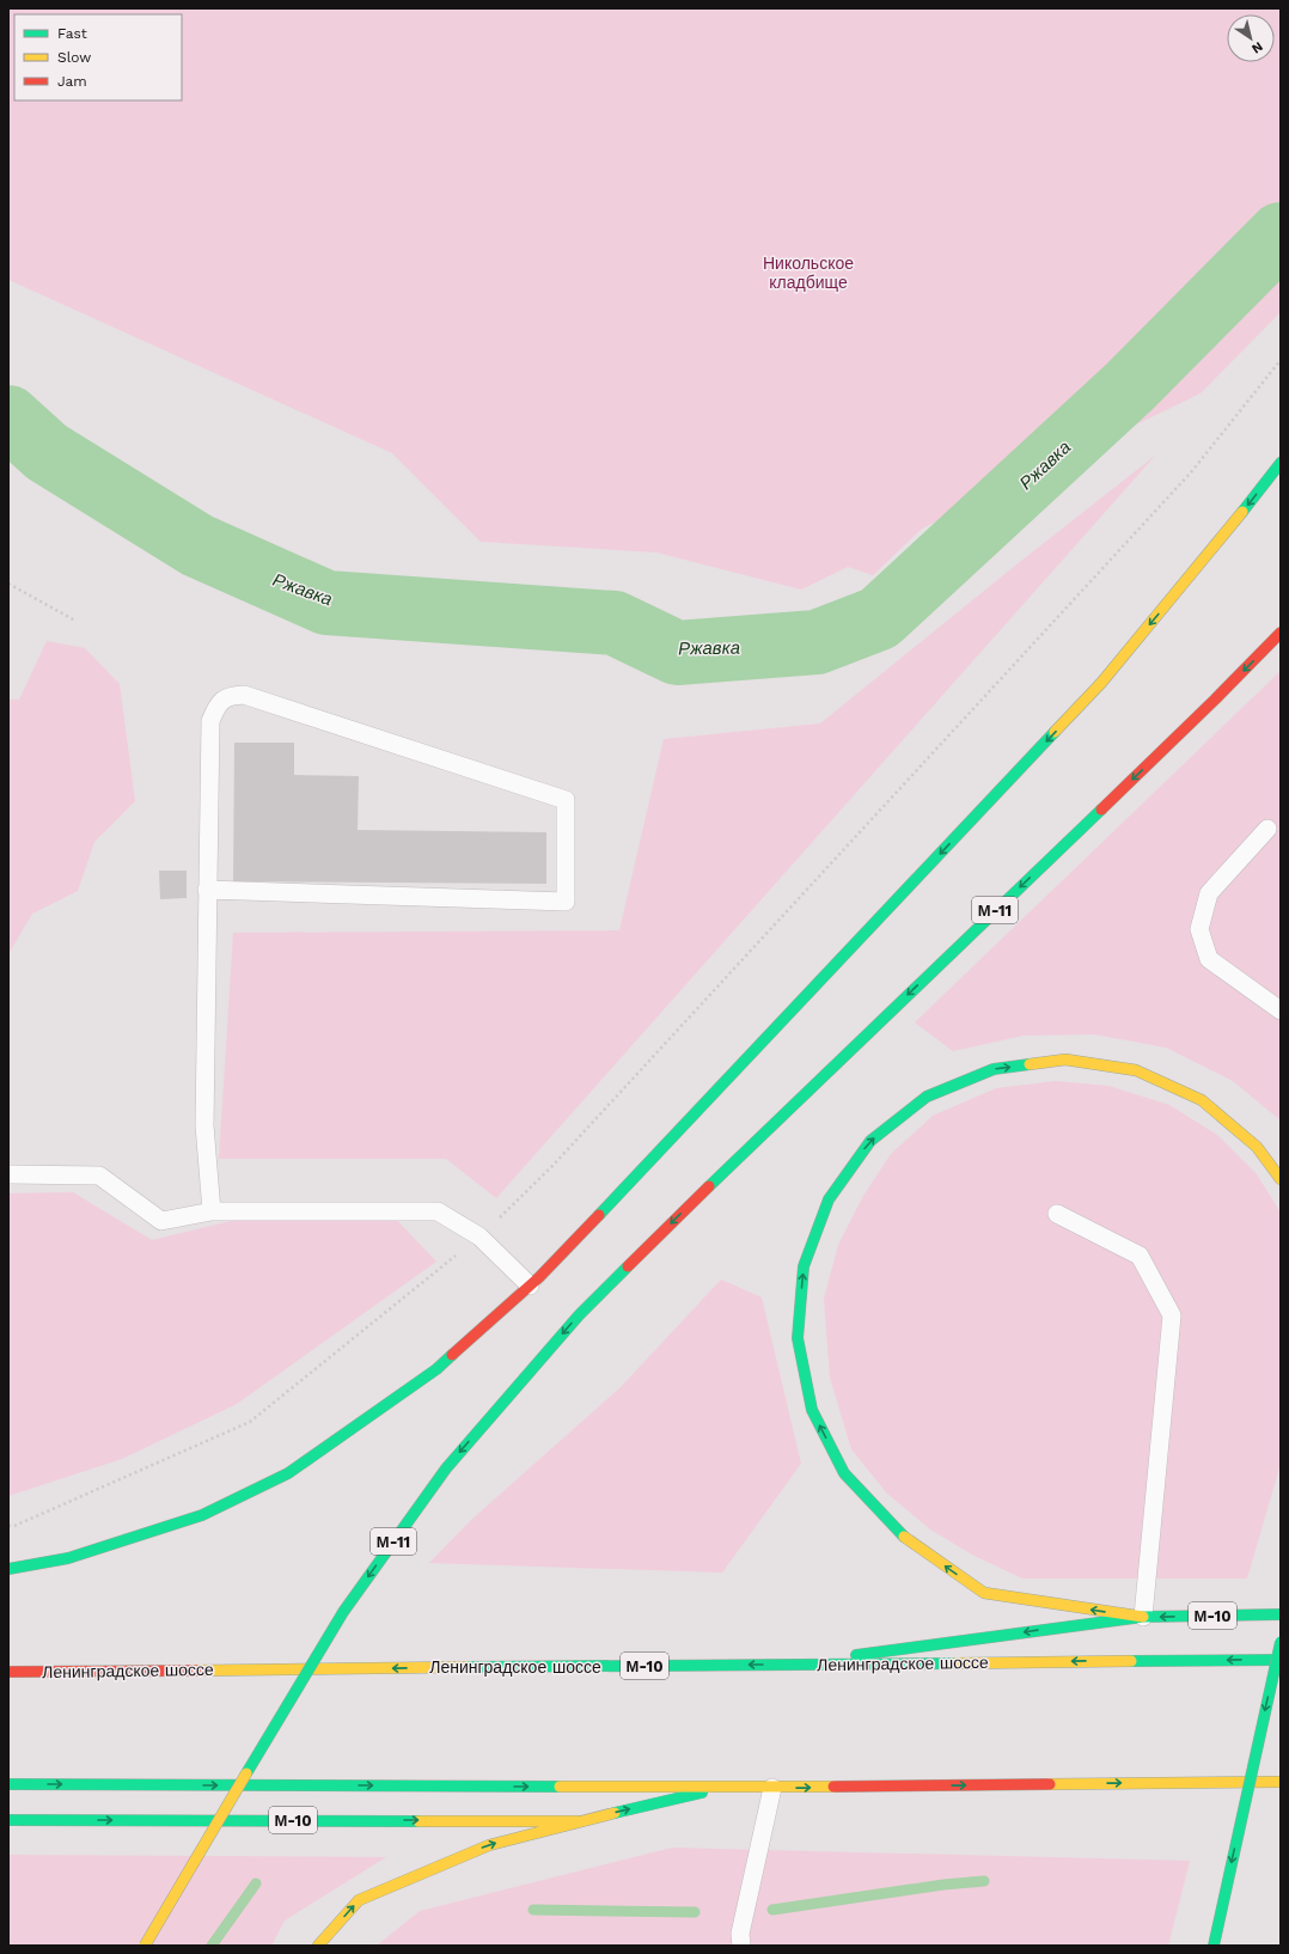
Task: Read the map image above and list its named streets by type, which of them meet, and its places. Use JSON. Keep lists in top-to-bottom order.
{
  "streets": {
    "main road": ["М-11", "М-10", "Ленинградское шоссе"]
  },
  "crossings": [
    ["М-10", "Ленинградское шоссе"]
  ],
  "water": ["Ржавка"],
  "parks": ["Никольское кладбище"],
  "legend": ["Fast", "Slow", "Jam"],
  "north": "bottom right"
}
